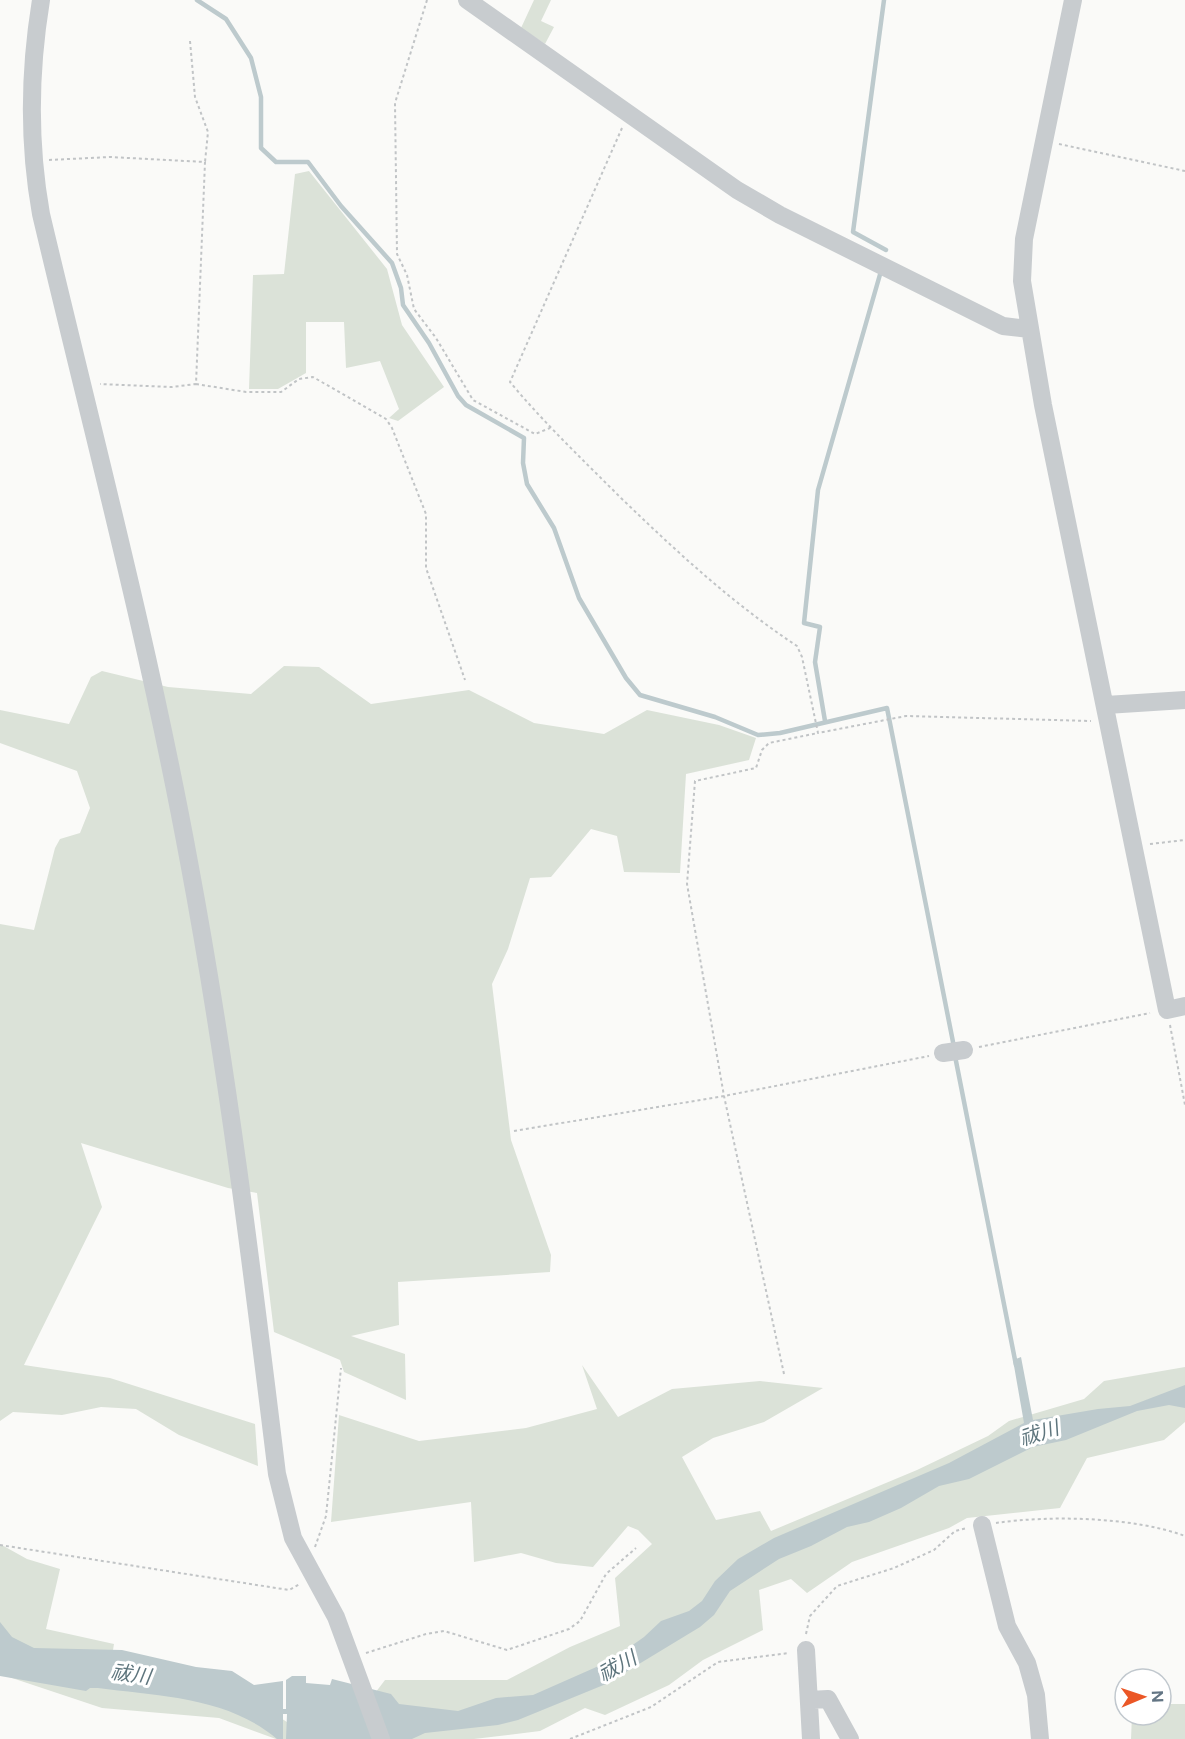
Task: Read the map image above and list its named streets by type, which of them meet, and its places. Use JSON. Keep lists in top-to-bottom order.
{
  "water": ["祓川"],
  "north": "right"
}
